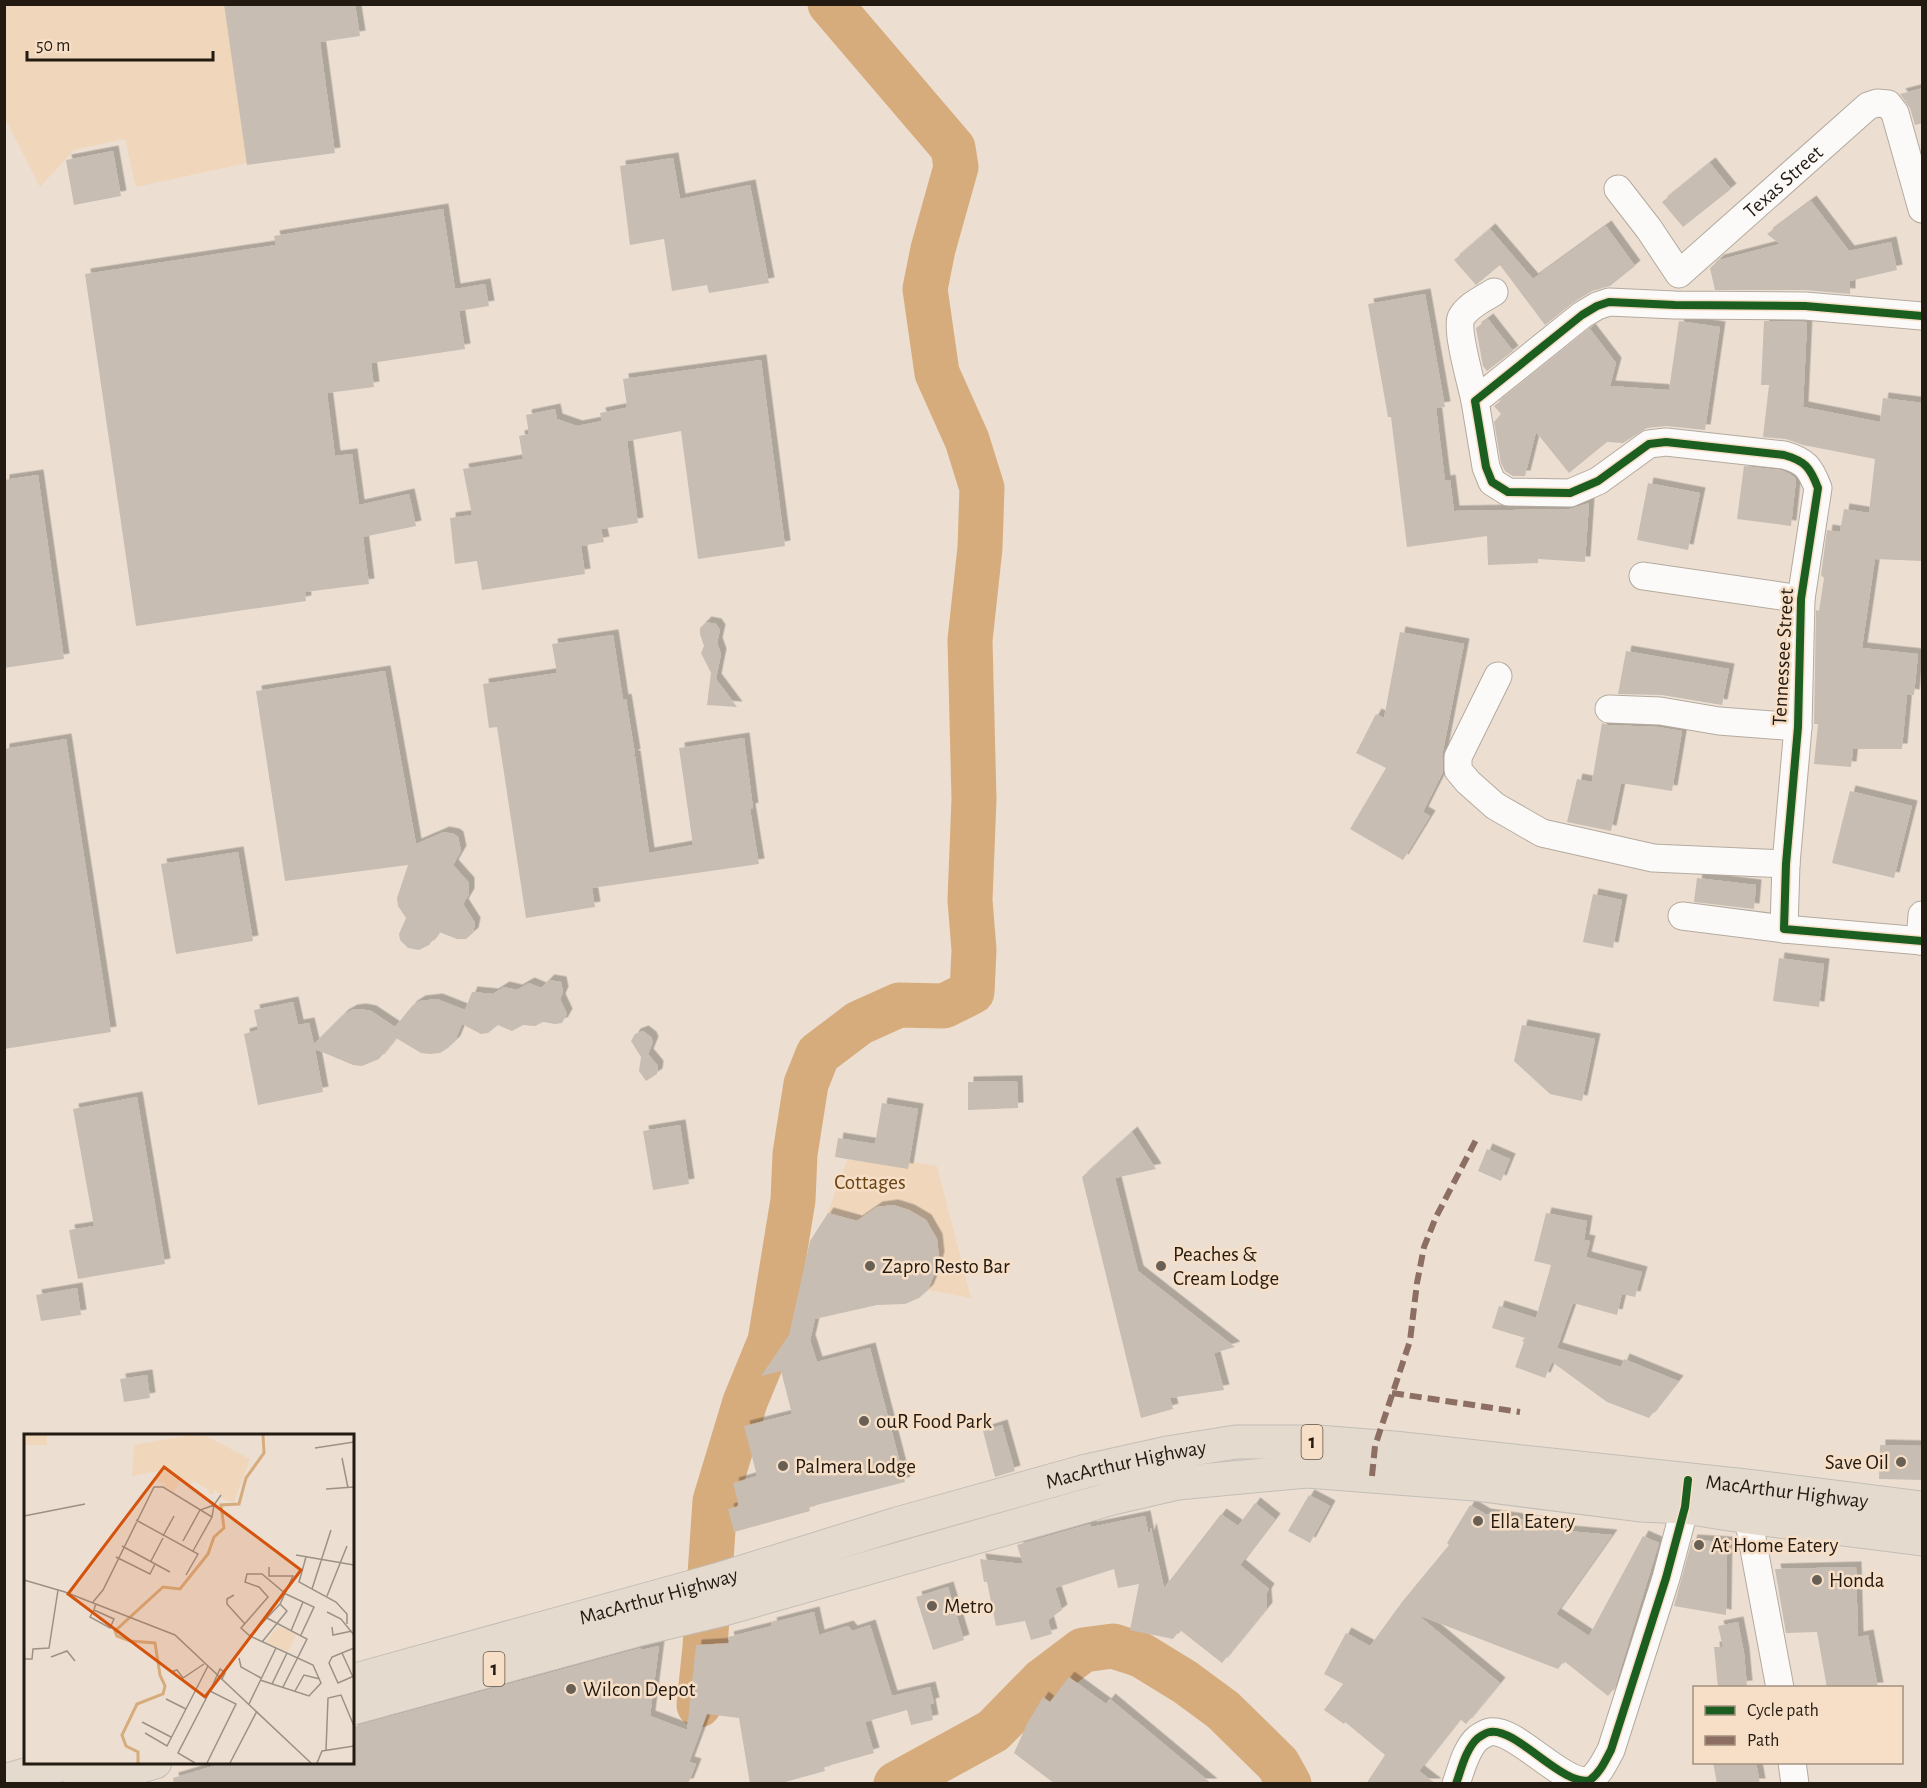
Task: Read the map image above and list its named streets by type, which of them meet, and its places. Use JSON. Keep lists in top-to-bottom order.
{
  "streets": {
    "highway": ["1", "MacArthur Highway"],
    "street": ["Texas Street", "Tennessee Street"]
  },
  "parks": ["Cottages"],
  "places": [
    "Zapro Resto Bar",
    "Peaches & Cream Lodge",
    "ouR Food Park",
    "Save Oil",
    "Palmera Lodge",
    "Ella Eatery",
    "At Home Eatery",
    "Honda",
    "Metro",
    "Wilcon Depot"
  ],
  "legend": ["Cycle path", "Path"],
  "scale_bar": "50 m"
}
